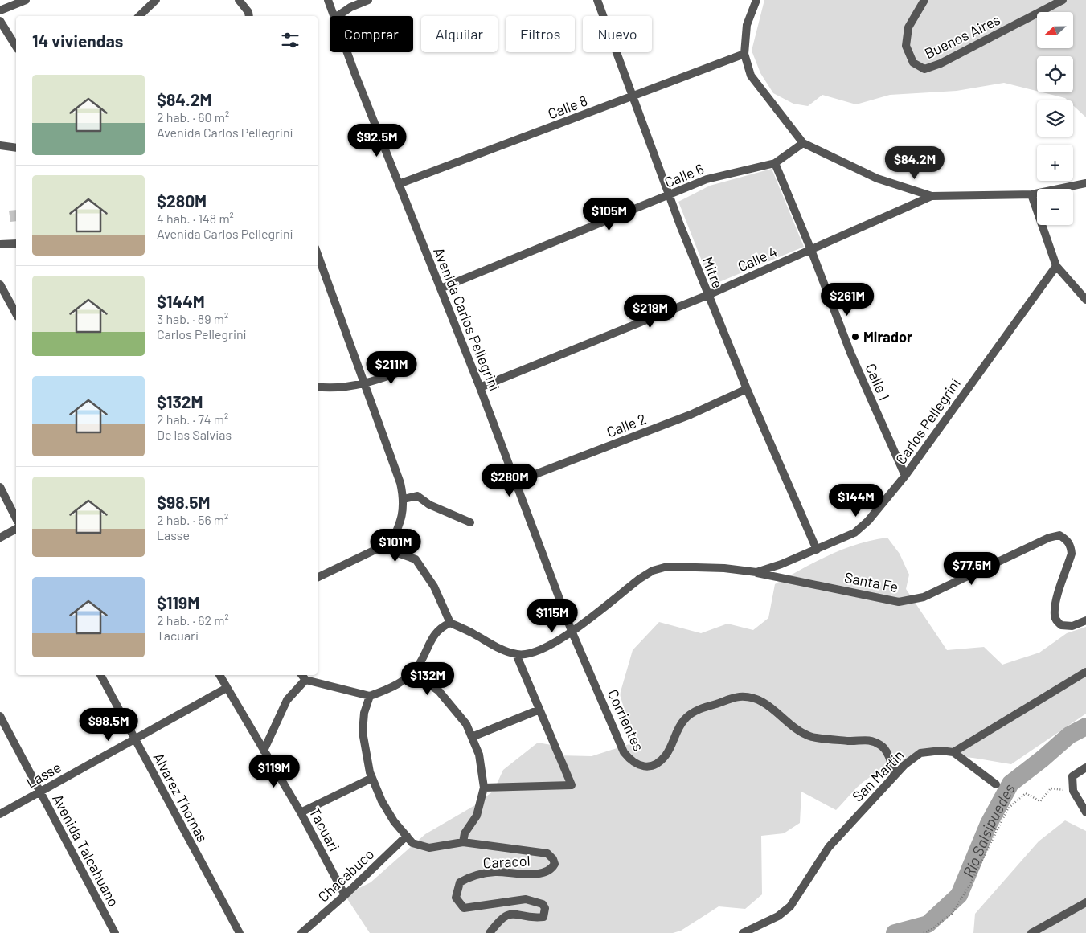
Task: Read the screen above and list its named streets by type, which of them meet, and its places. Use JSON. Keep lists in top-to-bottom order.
{
  "streets": {
    "street": [
      "Buenos Aires",
      "Calle 8",
      "Calle 6",
      "Calle 4",
      "Mitre",
      "Avenida Carlos Pellegrini",
      "Calle 1",
      "Carlos Pellegrini",
      "Calle 2",
      "Santa Fe",
      "Corrientes",
      "Lasse",
      "San Martín",
      "Alvarez Thomas",
      "Tacuari",
      "Avenida Talcahuano",
      "Caracol",
      "Chacabuco"
    ]
  },
  "crossings": [
    ["Calle 8", "Mitre"],
    ["Calle 8", "Avenida Carlos Pellegrini"],
    ["Calle 6", "Mitre"],
    ["Calle 6", "Avenida Carlos Pellegrini"],
    ["Calle 6", "Calle 1"],
    ["Calle 4", "Mitre"],
    ["Calle 4", "Avenida Carlos Pellegrini"],
    ["Calle 4", "Calle 1"],
    ["Mitre", "Carlos Pellegrini"],
    ["Mitre", "Calle 2"],
    ["Avenida Carlos Pellegrini", "Carlos Pellegrini"],
    ["Avenida Carlos Pellegrini", "Calle 2"],
    ["Avenida Carlos Pellegrini", "Corrientes"],
    ["Calle 1", "Carlos Pellegrini"],
    ["Carlos Pellegrini", "Santa Fe"],
    ["Carlos Pellegrini", "Corrientes"],
    ["Corrientes", "San Martín"],
    ["Lasse", "Alvarez Thomas"],
    ["Lasse", "Tacuari"],
    ["Lasse", "Avenida Talcahuano"],
    ["Tacuari", "Chacabuco"],
    ["Caracol", "Chacabuco"]
  ],
  "water": ["Río Salsipuedes"],
  "places": ["Mirador"],
  "north": "left",
  "page": {
    "map_buttons": ["+", "−"],
    "chip": [
      "Comprar",
      "Alquilar",
      "Filtros",
      "Nuevo"
    ],
    "heading": "14 viviendas",
    "list": [
      {
        "name": "$84.2M",
        "note": "2 hab. · 60 m² · Avenida Carlos Pellegrini"
      },
      {
        "name": "$280M",
        "note": "4 hab. · 148 m² · Avenida Carlos Pellegrini"
      },
      {
        "name": "$144M",
        "note": "3 hab. · 89 m² · Carlos Pellegrini"
      },
      {
        "name": "$132M",
        "note": "2 hab. · 74 m² · De las Salvias"
      },
      {
        "name": "$98.5M",
        "note": "2 hab. · 56 m² · Lasse"
      },
      {
        "name": "$119M",
        "note": "2 hab. · 62 m² · Tacuari"
      }
    ],
    "price": [
      "$92.5M",
      "$84.2M",
      "$105M",
      "$261M",
      "$218M",
      "$211M",
      "$280M",
      "$144M",
      "$101M",
      "$77.5M",
      "$115M",
      "$132M",
      "$98.5M",
      "$119M"
    ]
  }
}
